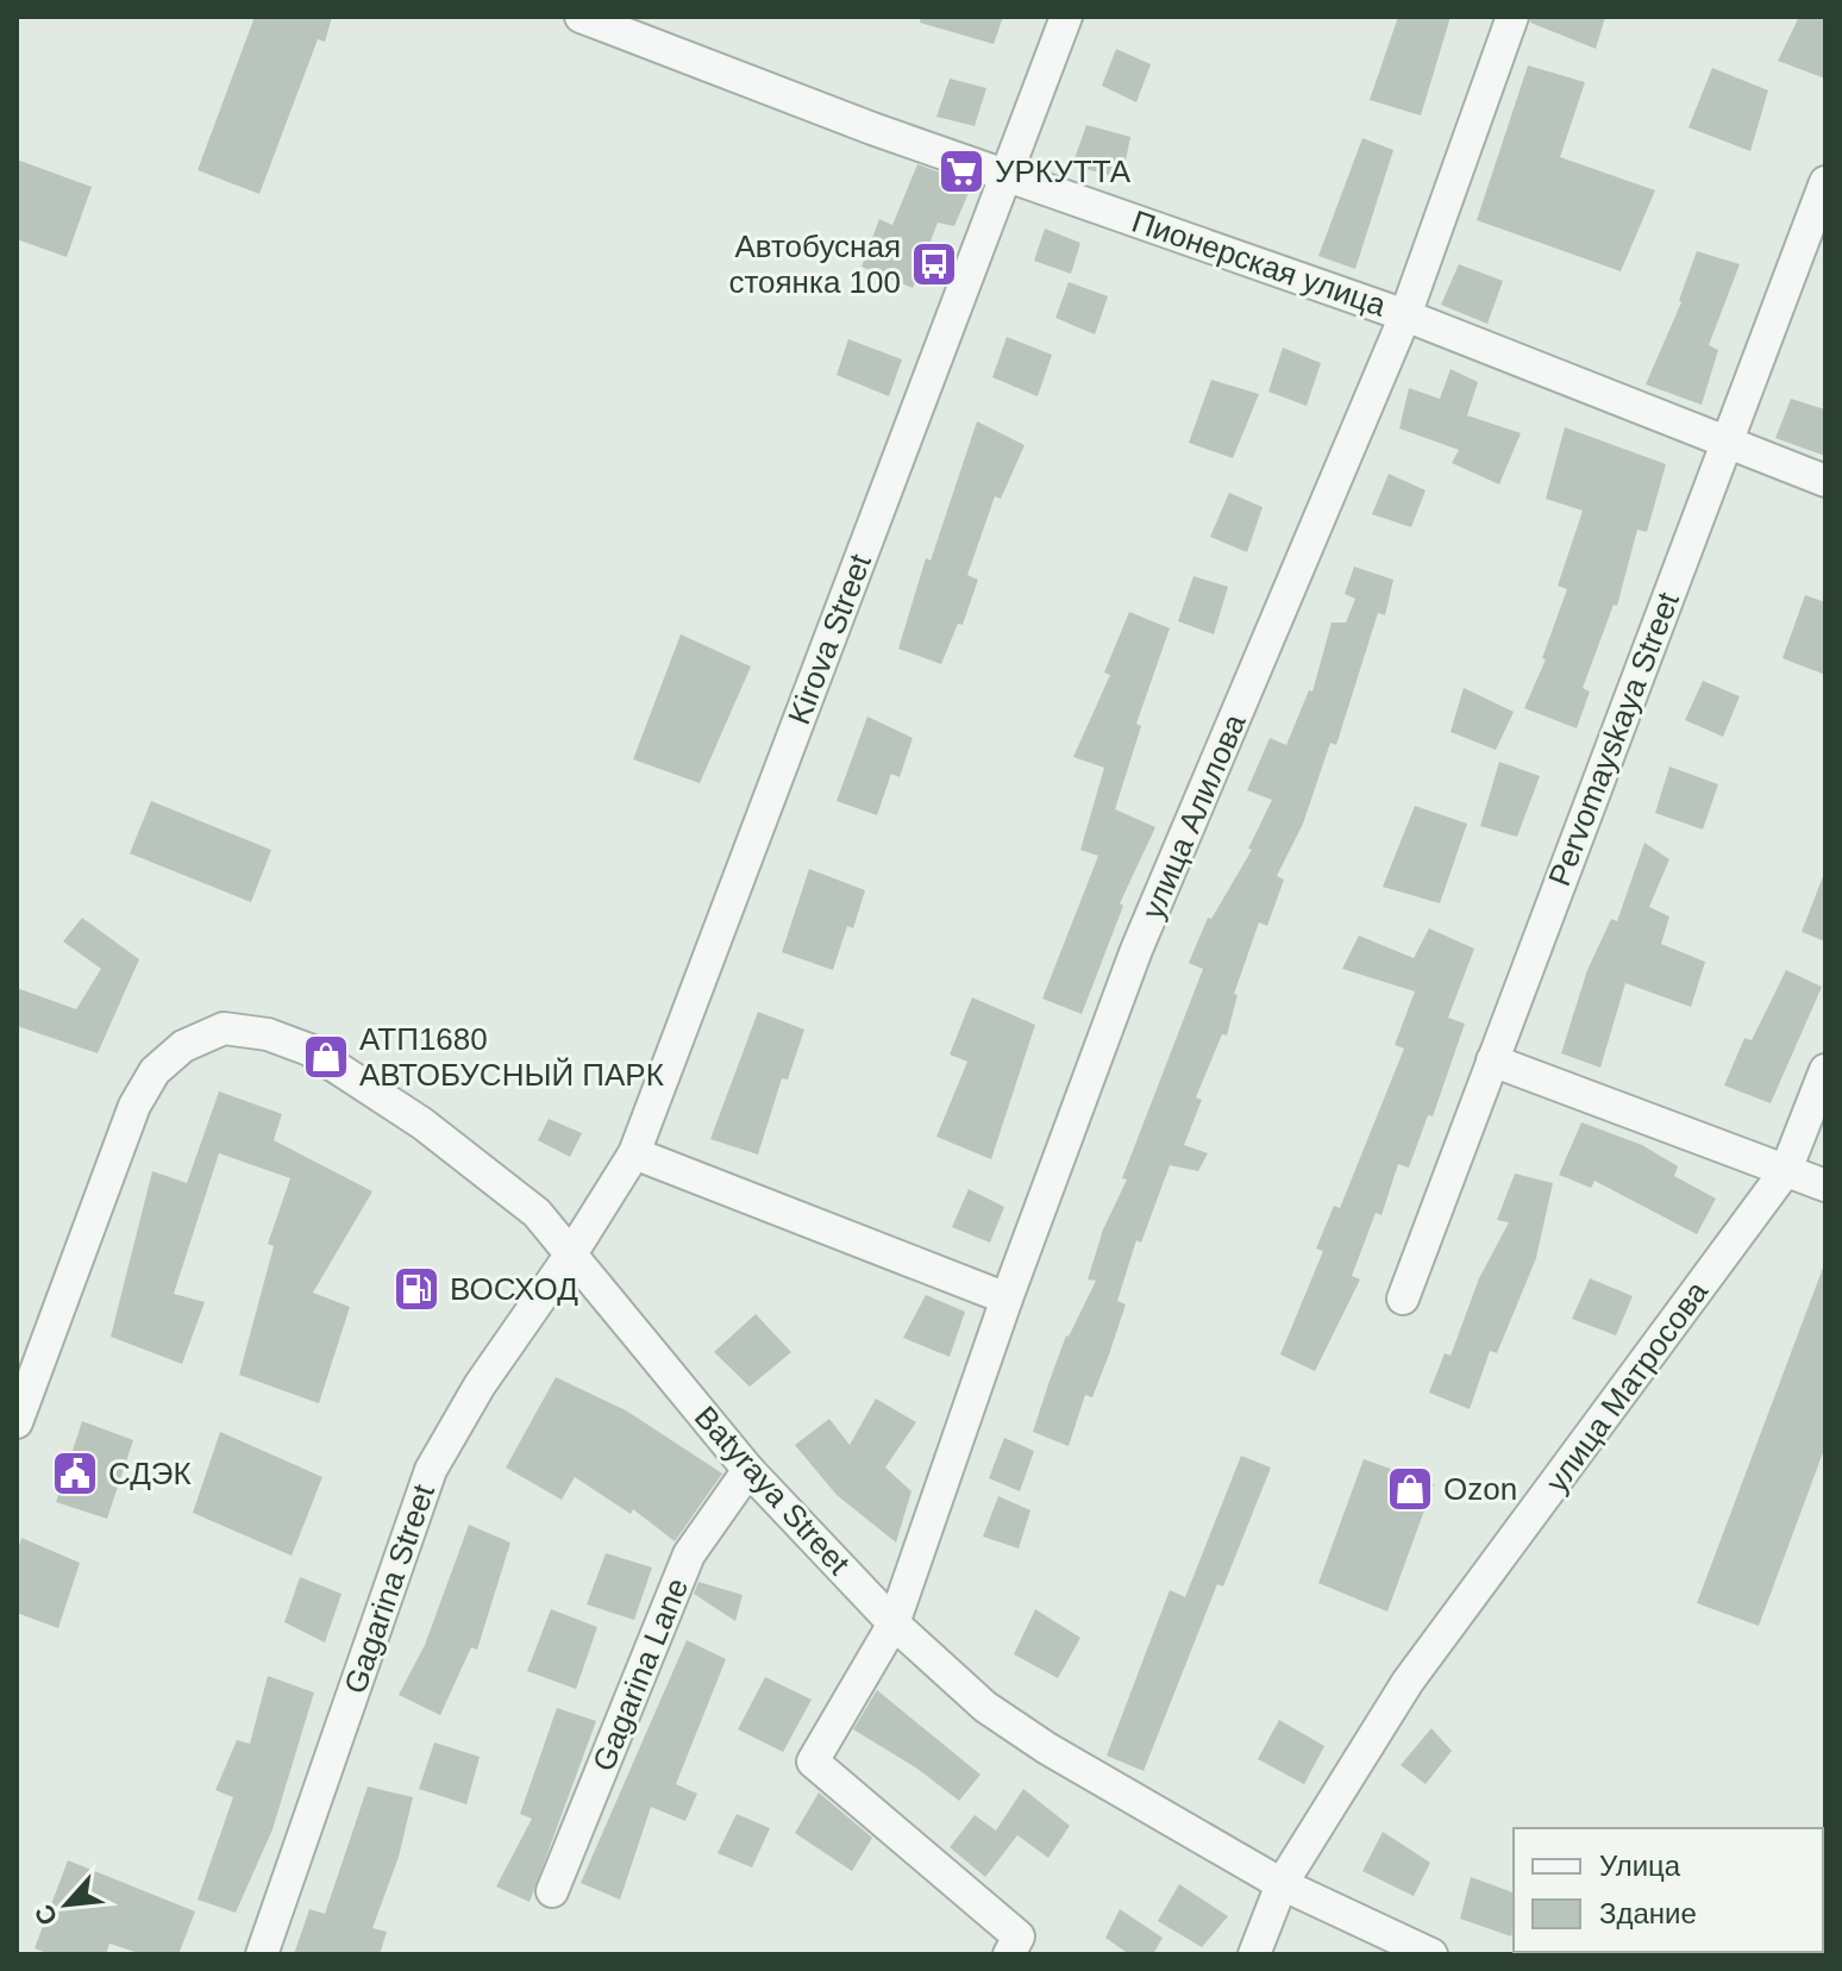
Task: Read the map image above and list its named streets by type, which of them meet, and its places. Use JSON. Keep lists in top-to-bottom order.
{
  "streets": {
    "street": [
      "Пионерская улица",
      "Kirova Street",
      "Pervomayskaya Street",
      "улица Алилова",
      "улица Матросова",
      "Batyraya Street",
      "Gagarina Street",
      "Gagarina Lane"
    ]
  },
  "crossings": [
    ["Пионерская улица", "Kirova Street"],
    ["Пионерская улица", "Pervomayskaya Street"],
    ["Пионерская улица", "улица Алилова"],
    ["Kirova Street", "Batyraya Street"],
    ["Kirova Street", "Gagarina Street"],
    ["улица Алилова", "Batyraya Street"],
    ["улица Матросова", "Batyraya Street"],
    ["Batyraya Street", "Gagarina Street"],
    ["Batyraya Street", "Gagarina Lane"]
  ],
  "places": {
    "supermarket": ["УРКУТТА"],
    "bus stop": ["Автобусная стоянка 100"],
    "shop": ["АТП1680 АВТОБУСНЫЙ ПАРК", "Ozon"],
    "fuel station": ["ВОСХОД"],
    "public building": ["СДЭК"]
  },
  "legend": ["Улица", "Здание"],
  "north": "bottom left"
}
